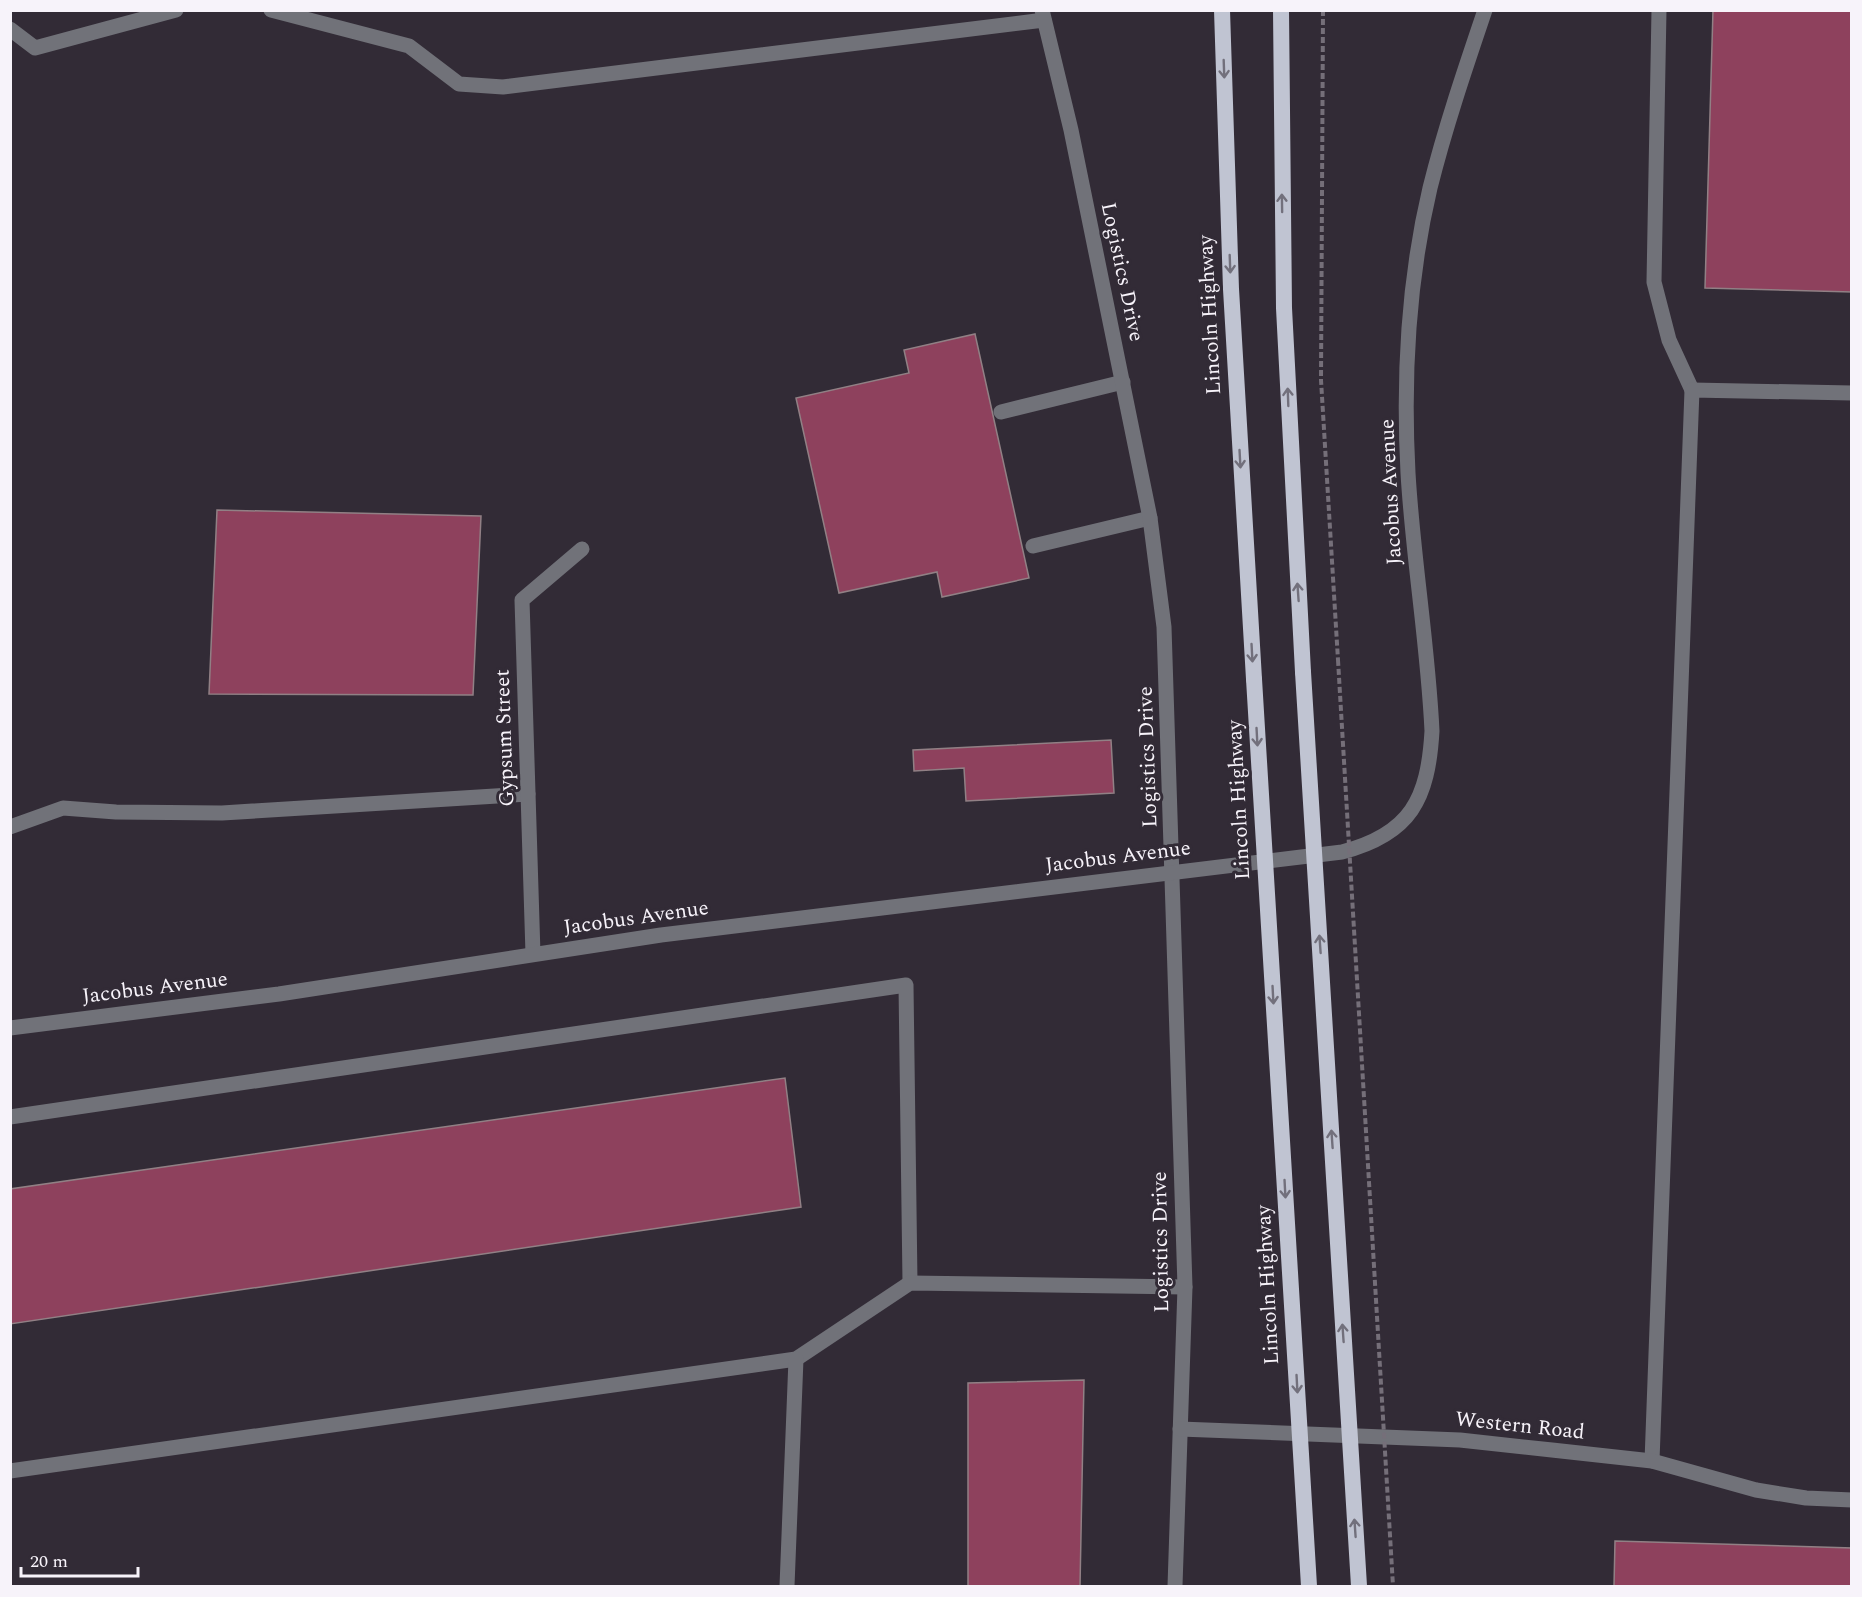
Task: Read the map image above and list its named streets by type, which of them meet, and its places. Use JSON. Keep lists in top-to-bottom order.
{
  "streets": {
    "highway": ["Lincoln Highway"],
    "street": [
      "Logistics Drive",
      "Jacobus Avenue",
      "Gypsum Street",
      "Western Road"
    ]
  },
  "crossings": [
    ["Logistics Drive", "Jacobus Avenue"],
    ["Logistics Drive", "Western Road"],
    ["Jacobus Avenue", "Gypsum Street"]
  ],
  "scale_bar": "20 m"
}
